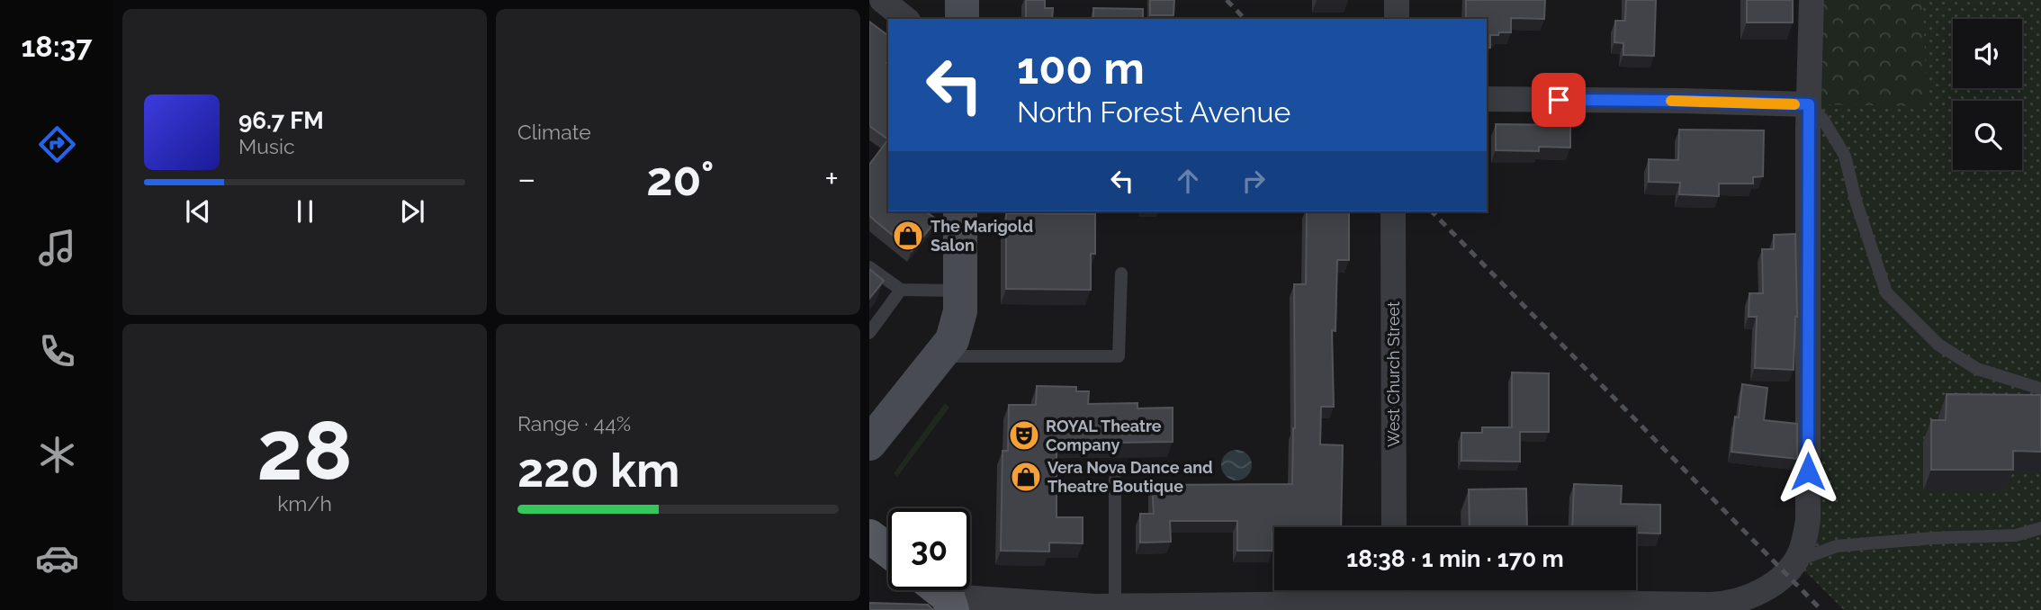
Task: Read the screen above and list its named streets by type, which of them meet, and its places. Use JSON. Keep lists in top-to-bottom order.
{
  "streets": {
    "street": ["West Church Street"]
  },
  "places": {
    "shop": ["The Marigold Salon", "Vera Nova Dance and Theatre Boutique"],
    "theatre": ["ROYAL Theatre Company"]
  },
  "page": {
    "tabs": "18:37",
    "tile": [
      "Climate",
      ["28", "km/h"],
      ["Range · 44%", "220 km"]
    ],
    "turn": ["100 m", "North Forest Avenue"],
    "song": ["96.7 FM", "Music"],
    "heat": ["−", "20°", "+"],
    "limit": "30",
    "trip": "18:38 · 1 min · 170 m"
  }
}
